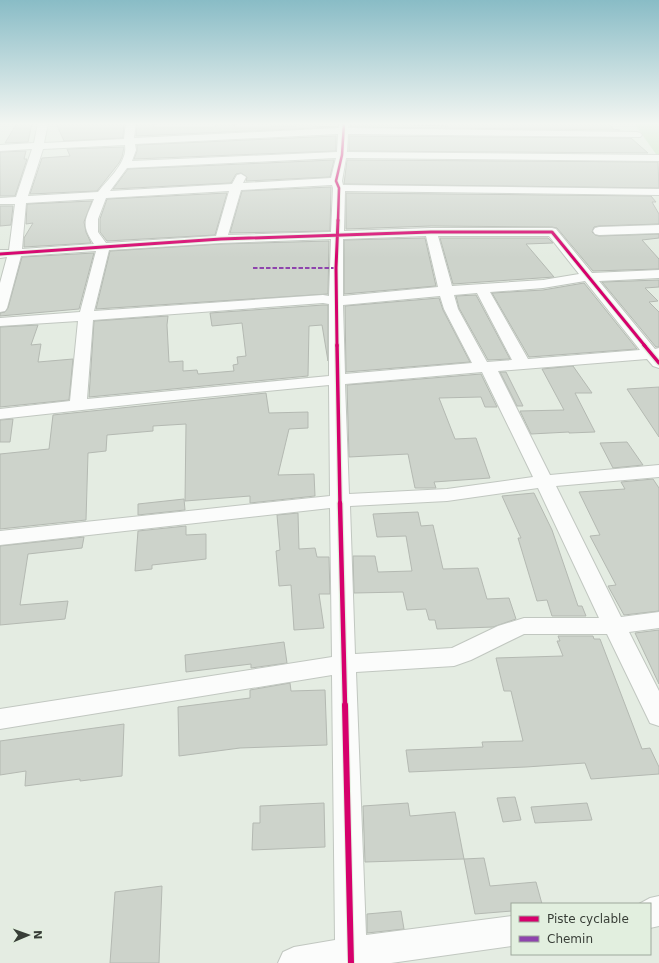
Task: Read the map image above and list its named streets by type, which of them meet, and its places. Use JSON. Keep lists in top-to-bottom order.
{
  "legend": ["Piste cyclable", "Chemin"],
  "north": "right"
}
